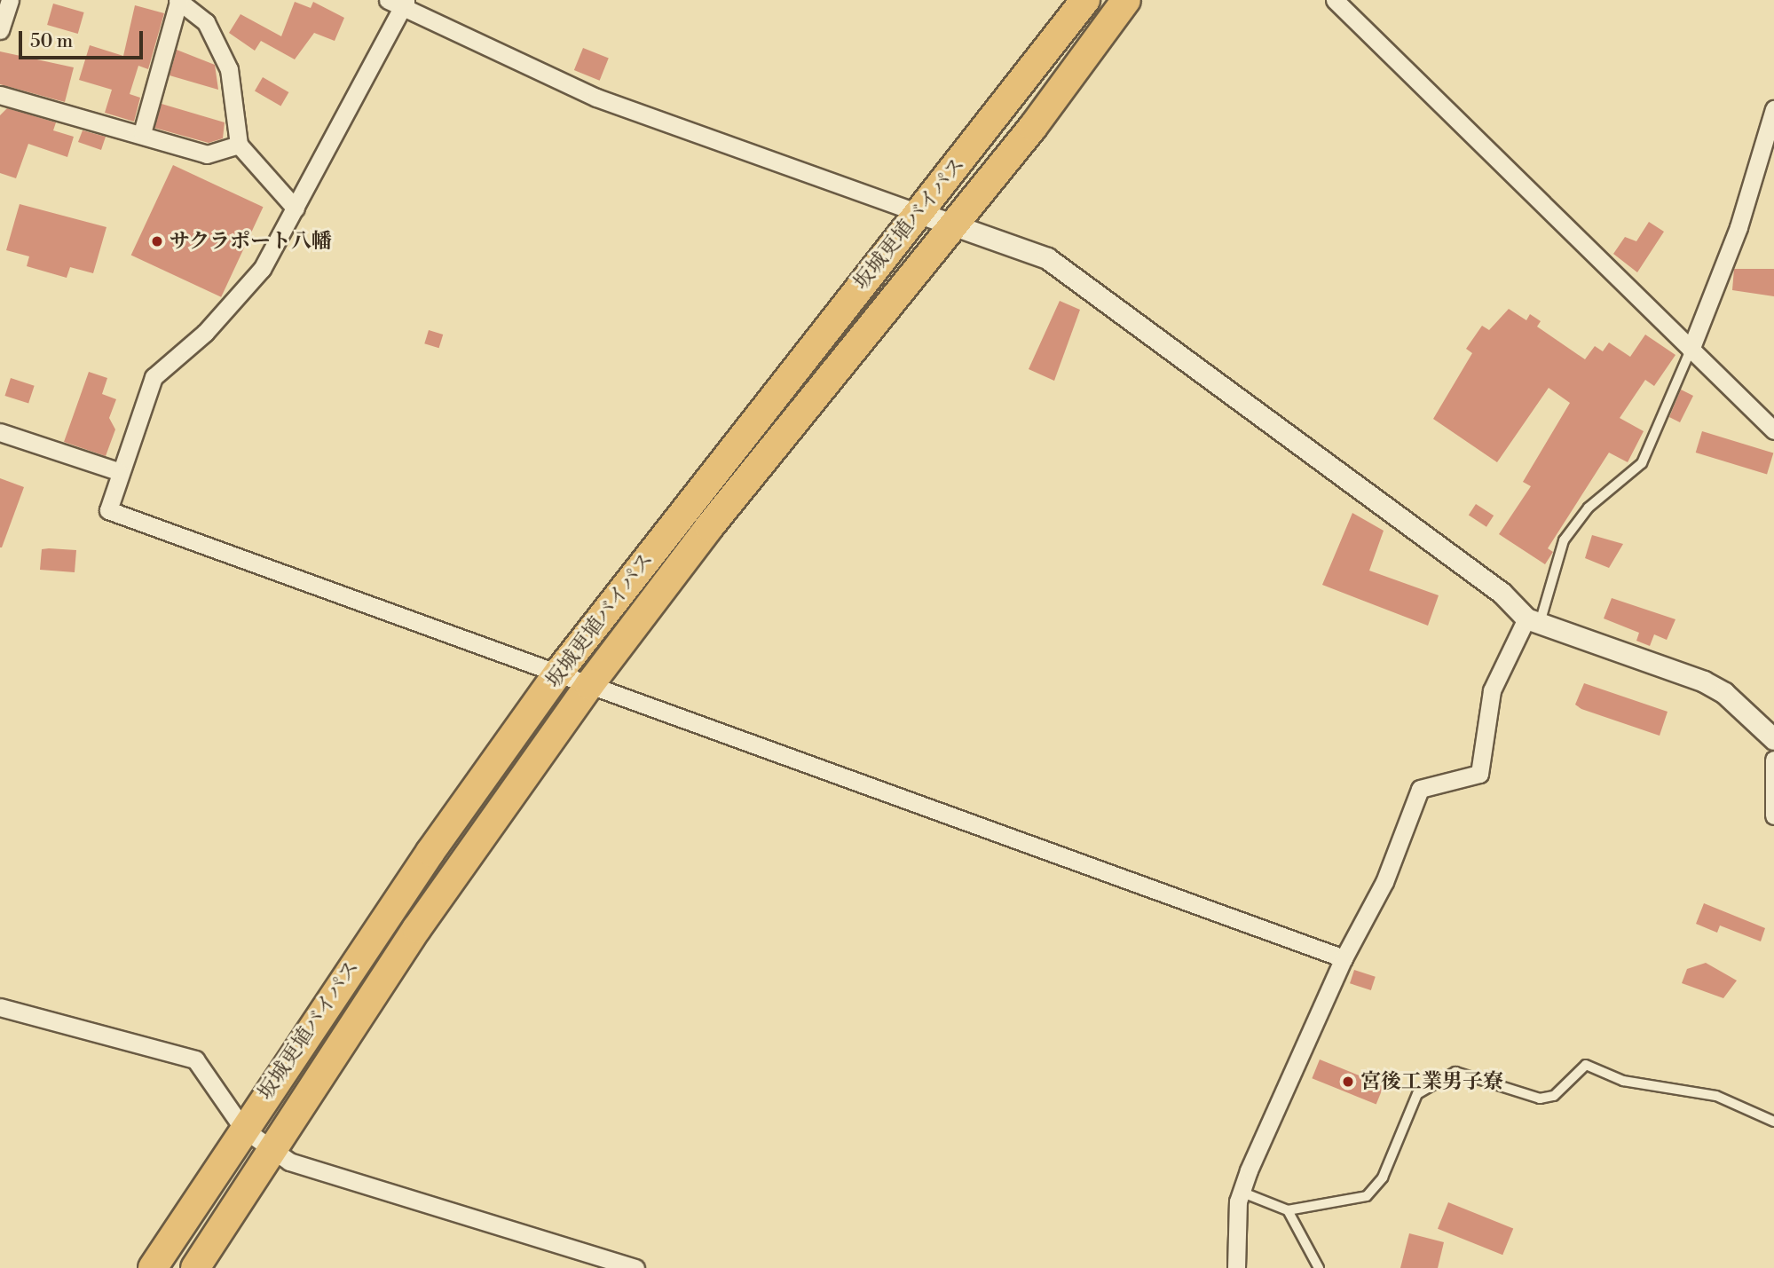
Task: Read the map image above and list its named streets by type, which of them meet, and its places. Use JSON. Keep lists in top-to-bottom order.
{
  "streets": {
    "highway": ["坂城更埴バイパス"]
  },
  "places": ["サクラポート八幡", "宮後工業男子寮"],
  "scale_bar": "50 m"
}
